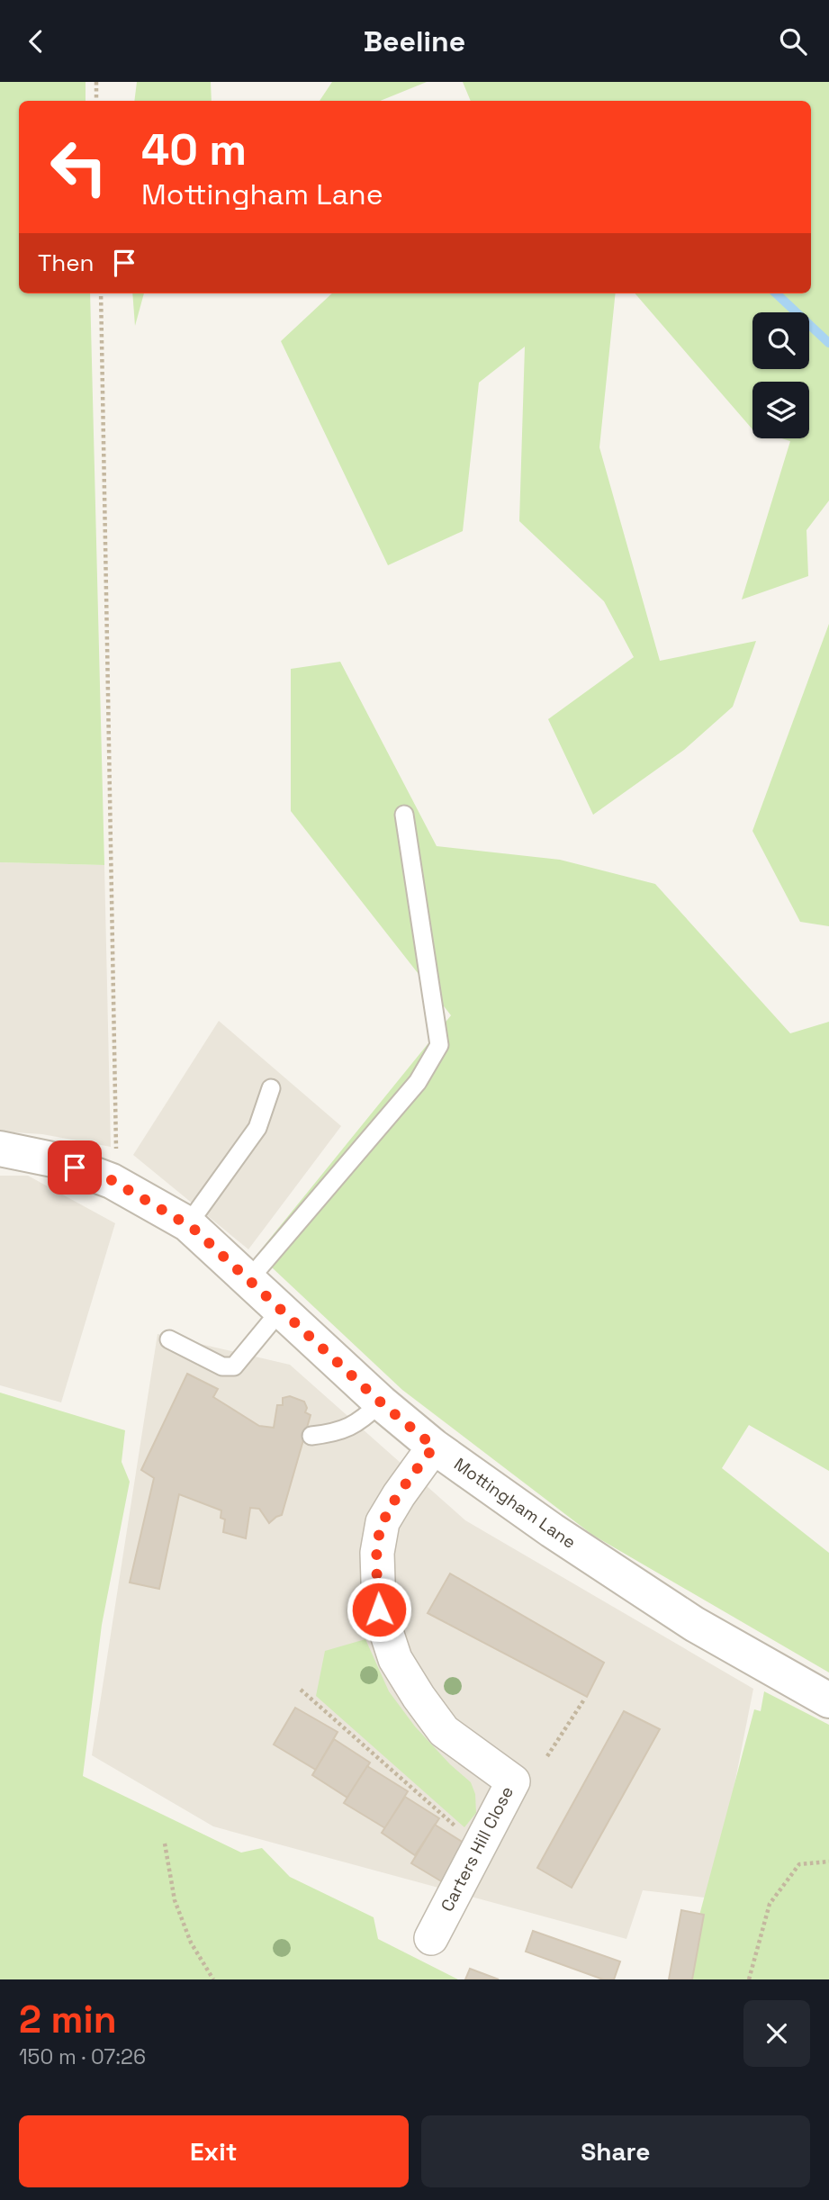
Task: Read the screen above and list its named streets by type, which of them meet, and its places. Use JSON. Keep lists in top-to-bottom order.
{
  "streets": {
    "street": ["Mottingham Lane", "Carters Hill Close"]
  },
  "crossings": [
    ["Mottingham Lane", "Carters Hill Close"]
  ],
  "page": {
    "header": "Beeline",
    "turn": ["40 m", "Mottingham Lane"],
    "then": "Then",
    "heading": ["2 min", "150 m · 07:26"],
    "buttons": ["Exit", "Share"]
  }
}
